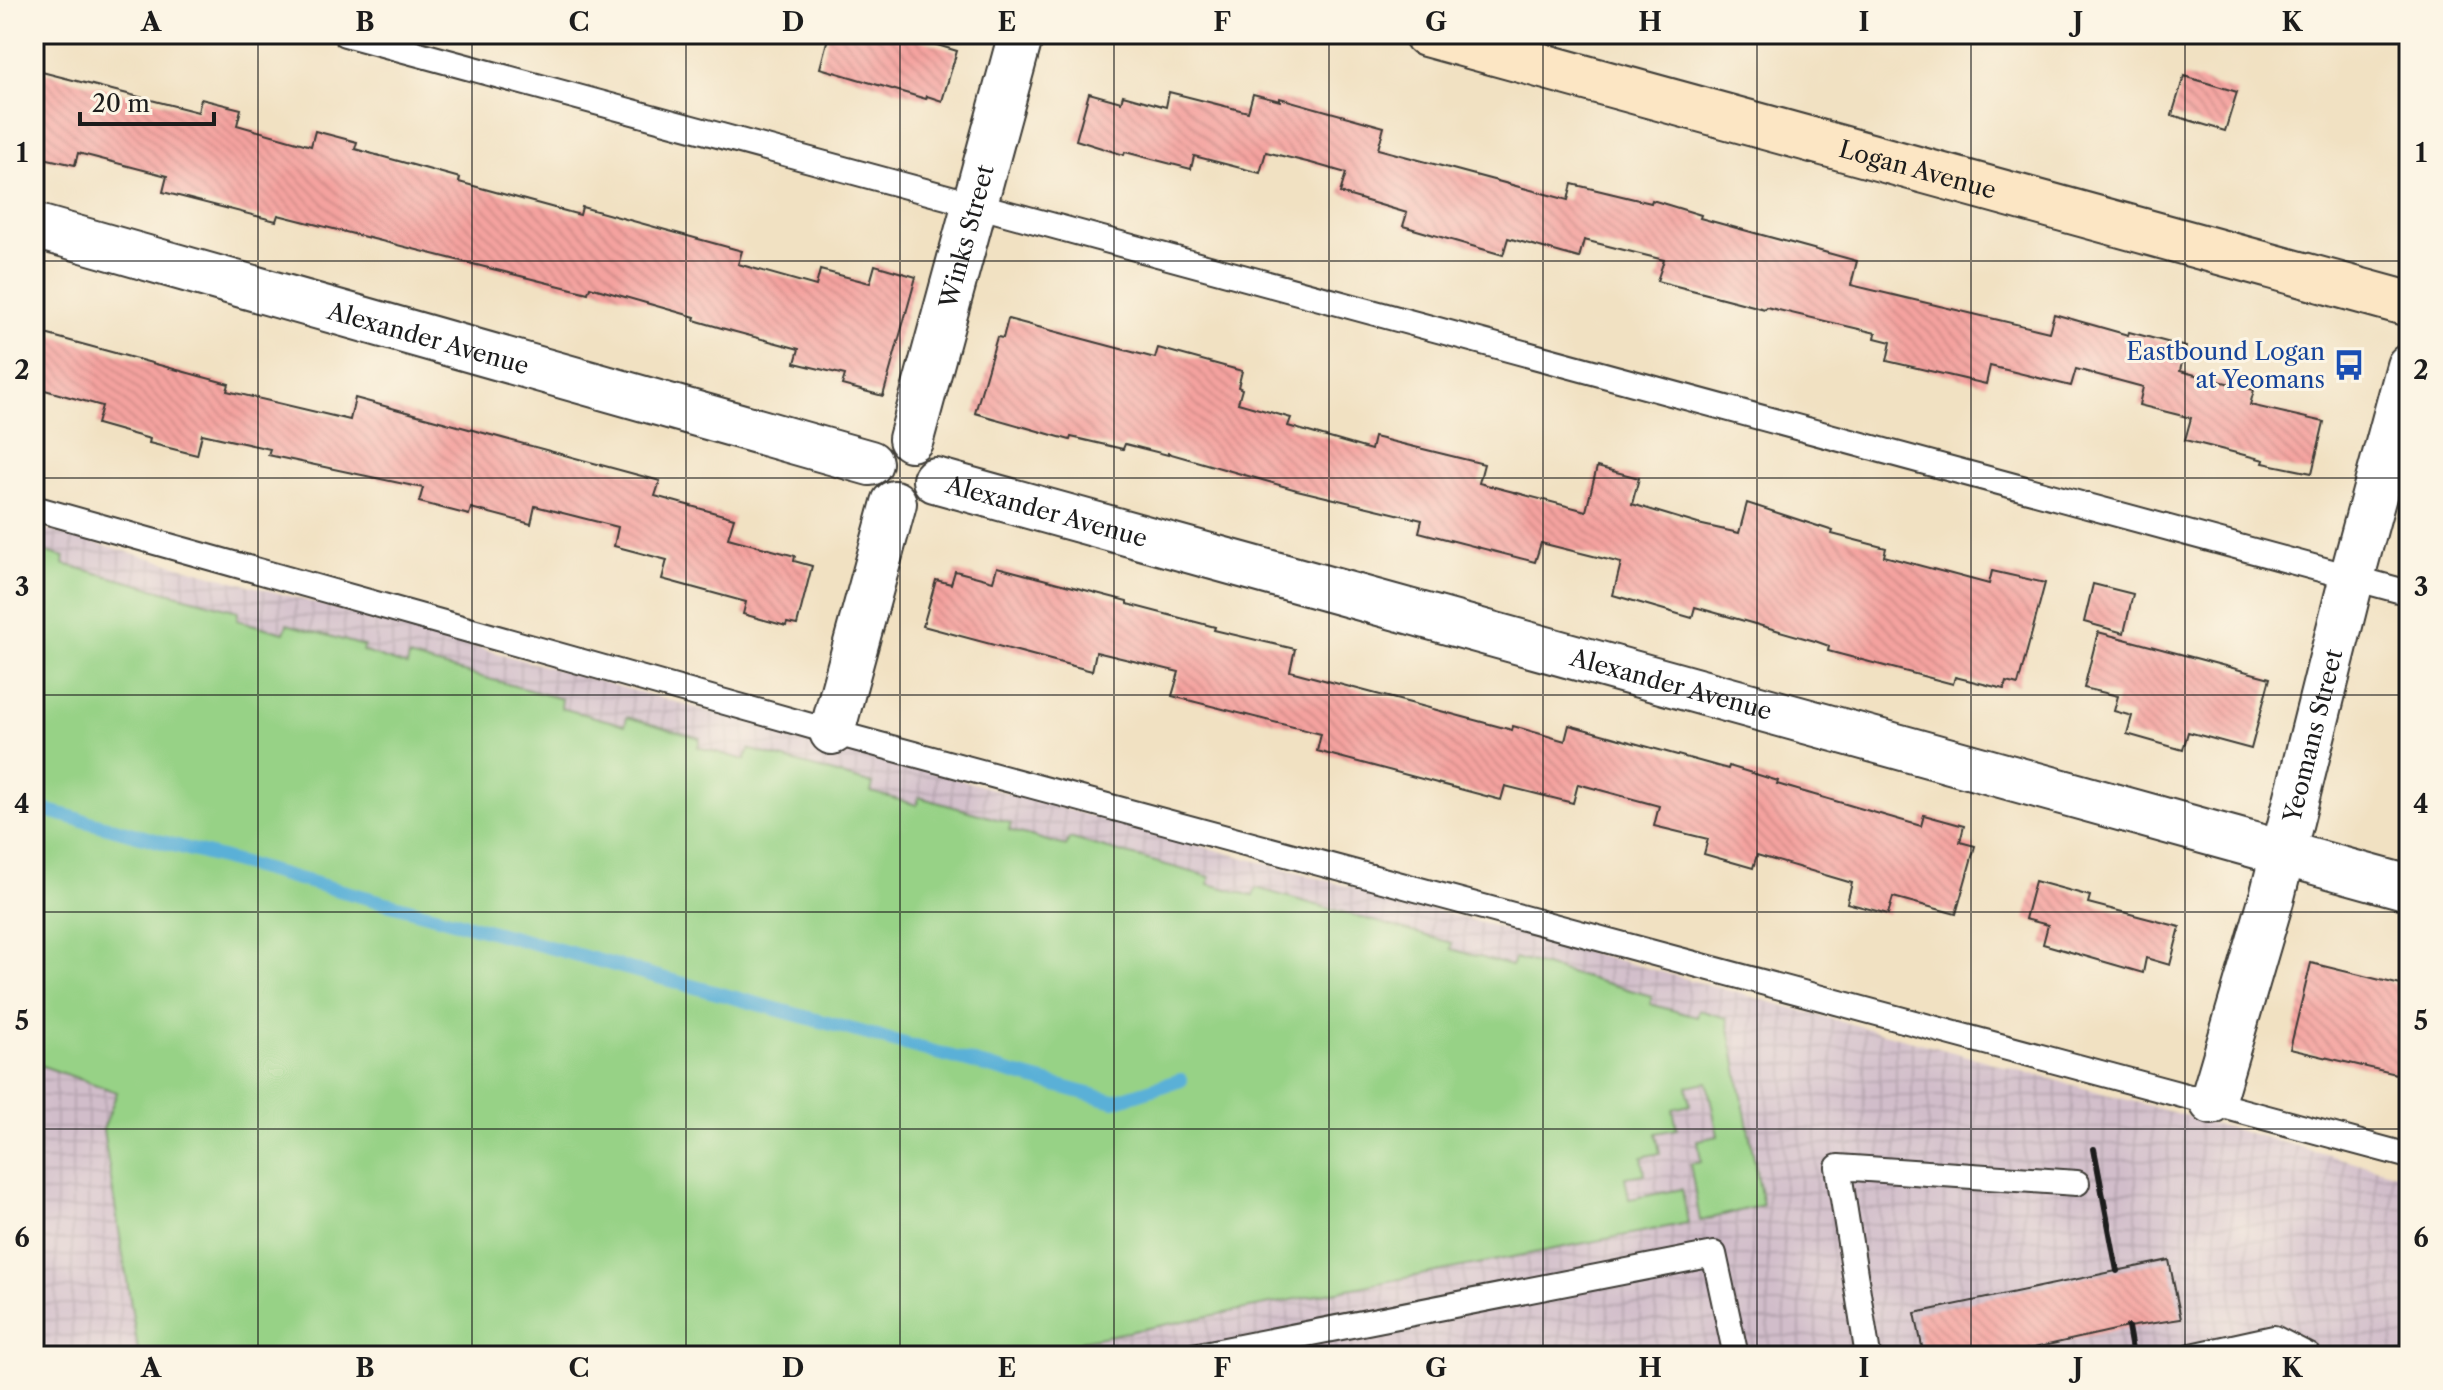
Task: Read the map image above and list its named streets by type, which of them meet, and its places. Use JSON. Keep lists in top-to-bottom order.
{
  "streets": {
    "main road": ["Logan Avenue"],
    "street": ["Winks Street", "Alexander Avenue", "Yeomans Street"]
  },
  "crossings": [
    ["Winks Street", "Alexander Avenue"],
    ["Alexander Avenue", "Yeomans Street"]
  ],
  "places": {
    "bus stop": ["Eastbound Logan at Yeomans"]
  },
  "scale_bar": "20 m",
  "grid": {
    "columns": [
      "A",
      "B",
      "C",
      "D",
      "E",
      "F",
      "G",
      "H",
      "I",
      "J",
      "K"
    ],
    "rows": [
      "1",
      "2",
      "3",
      "4",
      "5",
      "6"
    ]
  }
}
